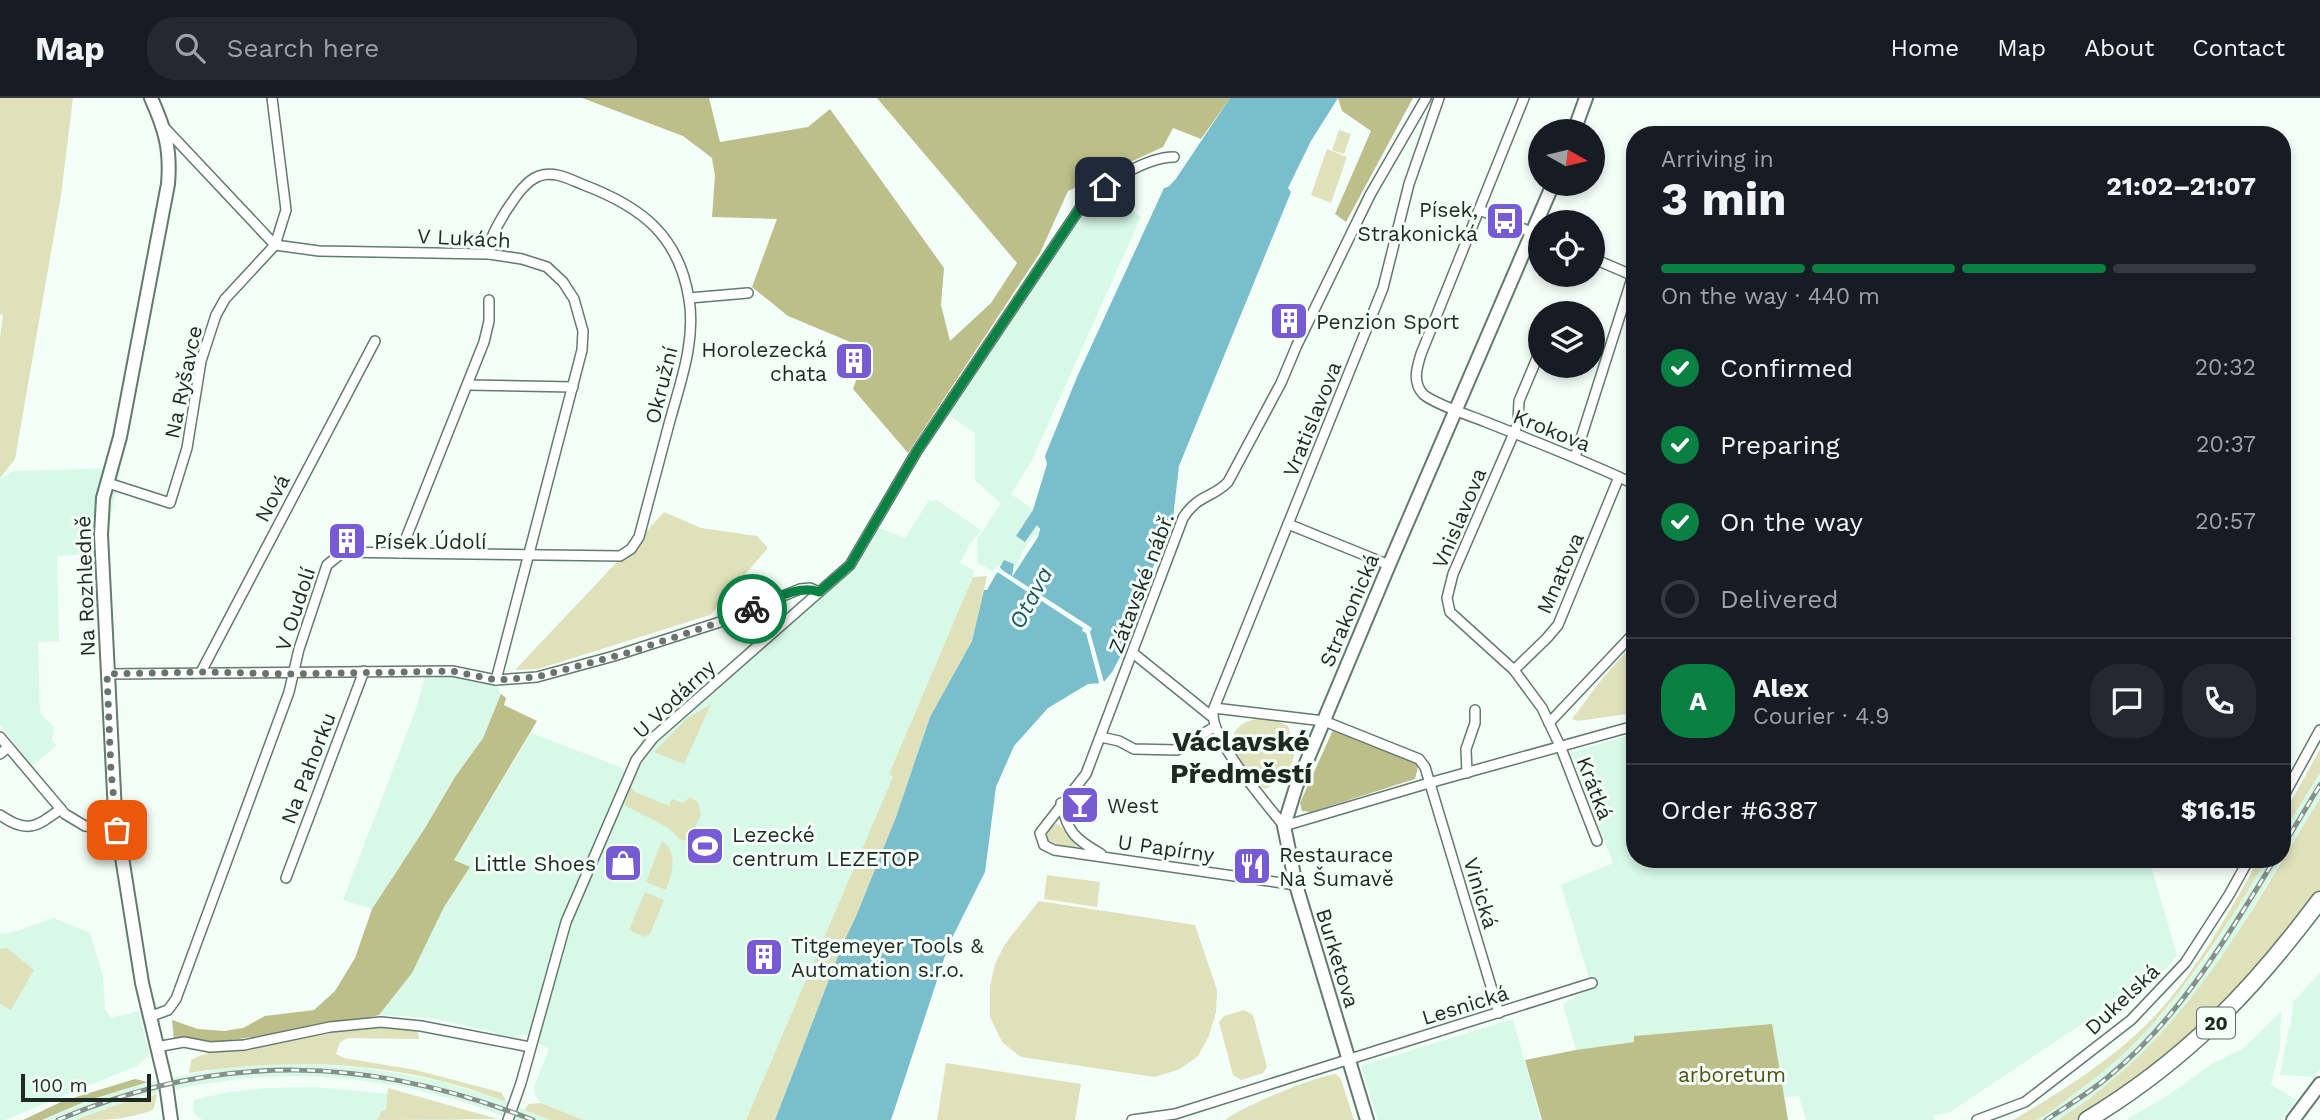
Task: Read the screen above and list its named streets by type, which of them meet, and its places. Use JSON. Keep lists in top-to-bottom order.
{
  "streets": {
    "highway": ["20"],
    "street": [
      "V Lukách",
      "Na Ryšavce",
      "Okružní",
      "Vratislavova",
      "Krokova",
      "Nová",
      "Vnislavova",
      "Mnatova",
      "Zátavské nábř.",
      "Na Rozhledně",
      "V Oudolí",
      "Strakonická",
      "U Vodárny",
      "Na Pahorku",
      "Krátká",
      "U Papírny",
      "Vinická",
      "Burketova",
      "Dukelská",
      "Lesnická"
    ]
  },
  "crossings": [
    ["V Lukách", "Na Ryšavce"],
    ["V Lukách", "Okružní"],
    ["Na Ryšavce", "Na Rozhledně"],
    ["Okružní", "V Oudolí"],
    ["Vratislavova", "Vinická"],
    ["Krokova", "Vnislavova"],
    ["Krokova", "Mnatova"],
    ["Krokova", "Strakonická"],
    ["Vnislavova", "Mnatova"],
    ["Vnislavova", "Krátká"],
    ["Zátavské nábř.", "U Papírny"],
    ["Na Rozhledně", "V Oudolí"],
    ["Strakonická", "Vinická"],
    ["Strakonická", "Burketova"],
    ["U Papírny", "Burketova"],
    ["Vinická", "Lesnická"],
    ["Burketova", "Lesnická"]
  ],
  "districts": ["Václavské Předměstí"],
  "water": ["Otava"],
  "parks": ["arboretum"],
  "places": {
    "bus stop": ["Písek, Strakonická"],
    "building": [
      "Penzion Sport",
      "Horolezecká chata",
      "Písek Údolí",
      "Titgemeyer Tools & Automation s.r.o."
    ],
    "bar": ["West"],
    "sports": ["Lezecké centrum LEZETOP"],
    "shop": ["Little Shoes"],
    "restaurant": ["Restaurace Na Šumavě"]
  },
  "scale_bar": "100 m",
  "north": "right",
  "page": {
    "header": "Map",
    "search": "Search here",
    "nav": [
      "Home",
      "Map",
      "About",
      "Contact"
    ],
    "heading": ["3 min", "Arriving in", "21:02–21:07"],
    "panel": [
      "Alex",
      "Courier · 4.9",
      "Order #6387",
      "$16.15"
    ],
    "bar": "On the way · 440 m",
    "list": [
      ["Confirmed", "20:32"],
      ["Preparing", "20:37"],
      ["On the way", "20:57"],
      "Delivered"
    ],
    "round": "A",
    "scale": "100 m"
  }
}
